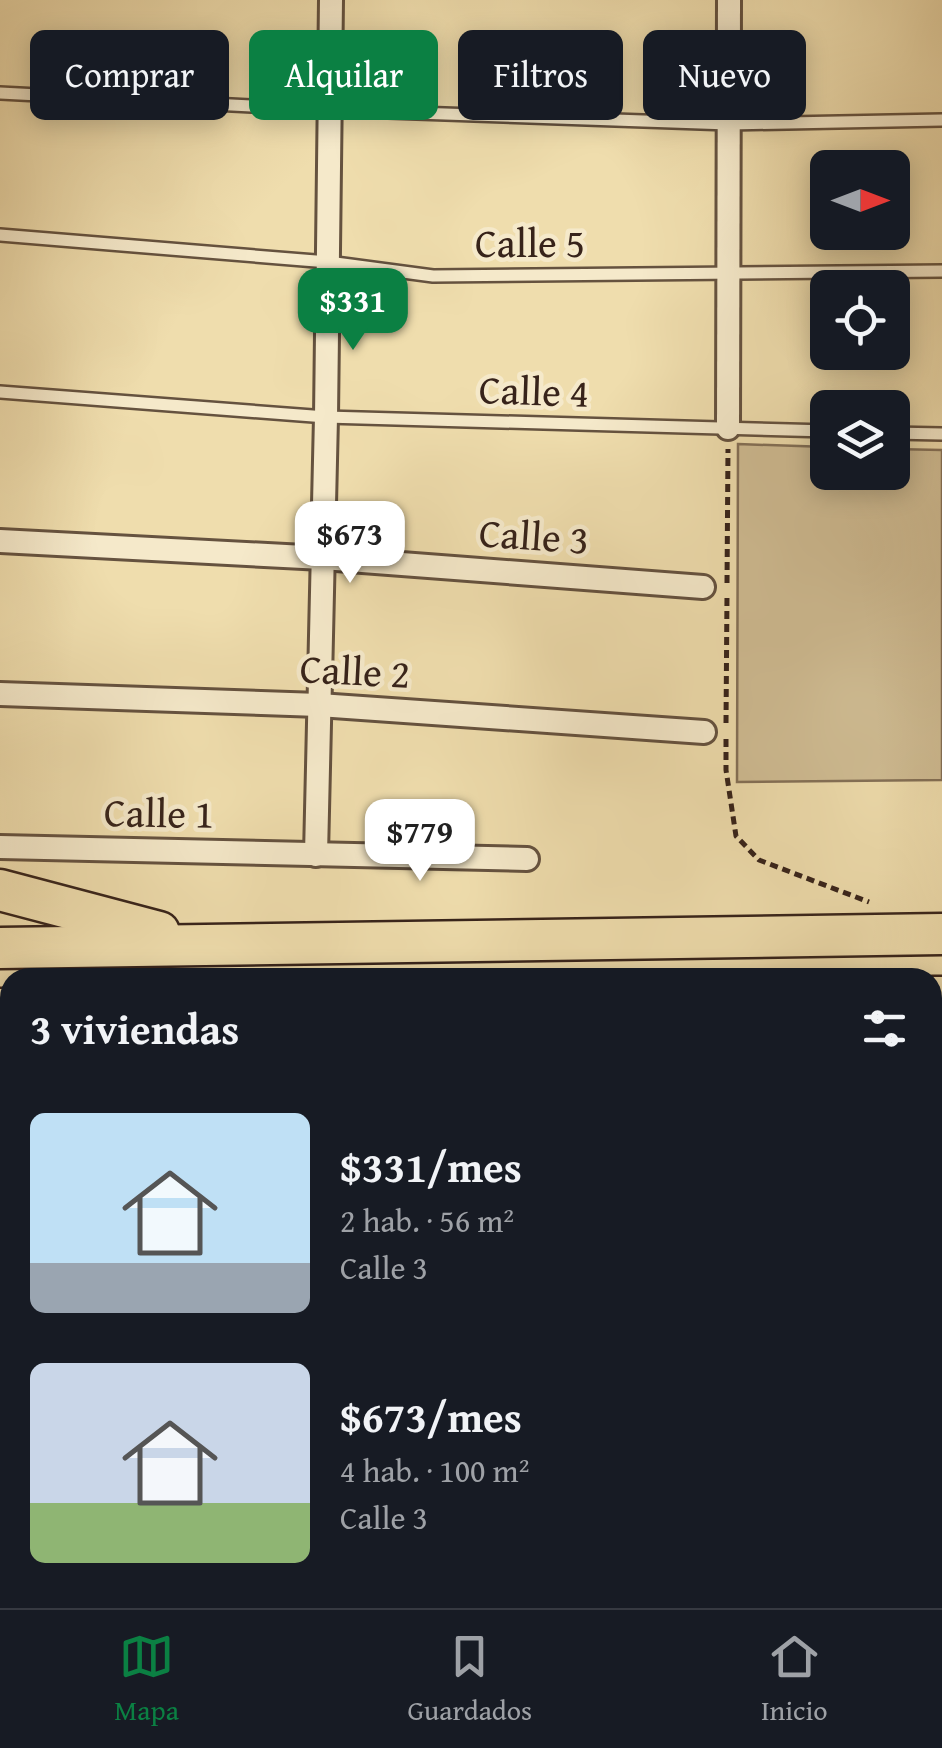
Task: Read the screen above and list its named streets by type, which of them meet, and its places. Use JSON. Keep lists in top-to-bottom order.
{
  "streets": {
    "street": ["Calle 3", "Calle 2", "Calle 1"],
    "lane": ["Calle 5", "Calle 4"]
  },
  "north": "right",
  "page": {
    "chip": [
      "Comprar",
      "Alquilar",
      "Filtros",
      "Nuevo"
    ],
    "price": ["$331", "$673", "$779"],
    "heading": "3 viviendas",
    "list": [
      {
        "name": "$331/mes",
        "note": "2 hab. · 56 m² · Calle 3"
      },
      {
        "name": "$673/mes",
        "note": "4 hab. · 100 m² · Calle 3"
      }
    ],
    "tabs": ["Mapa", "Guardados", "Inicio"]
  }
}
